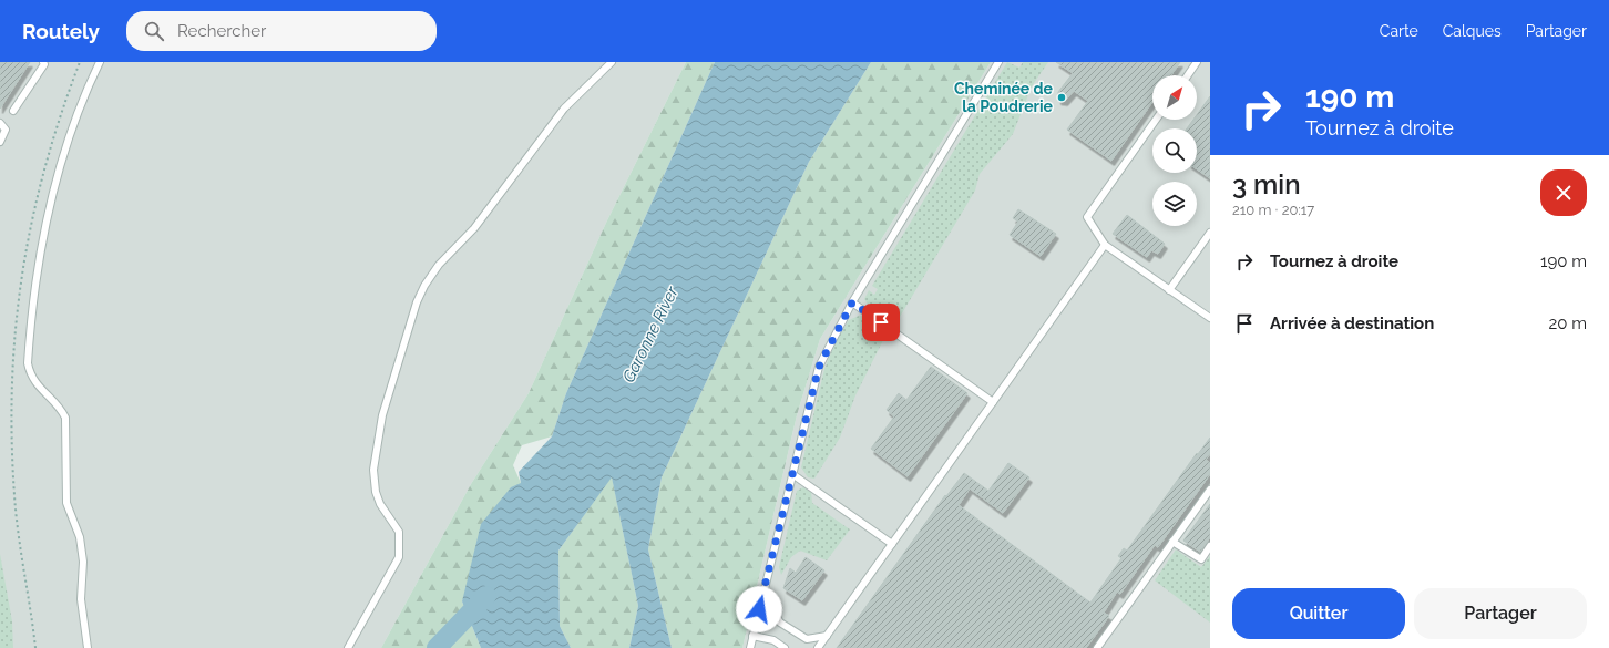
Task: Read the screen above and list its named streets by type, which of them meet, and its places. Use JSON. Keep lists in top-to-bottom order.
{
  "water": ["Garonne River"],
  "places": ["Cheminée de la Poudrerie"],
  "north": "top right",
  "page": {
    "header": "Routely",
    "search": "Rechercher",
    "nav": ["Carte", "Calques", "Partager"],
    "turn": ["190 m", "Tournez à droite"],
    "heading": ["3 min", "210 m · 20:17"],
    "list": [
      {
        "name": "Tournez à droite",
        "value": "190 m"
      },
      {
        "name": "Arrivée à destination",
        "value": "20 m"
      }
    ],
    "buttons": ["Quitter", "Partager"]
  }
}
